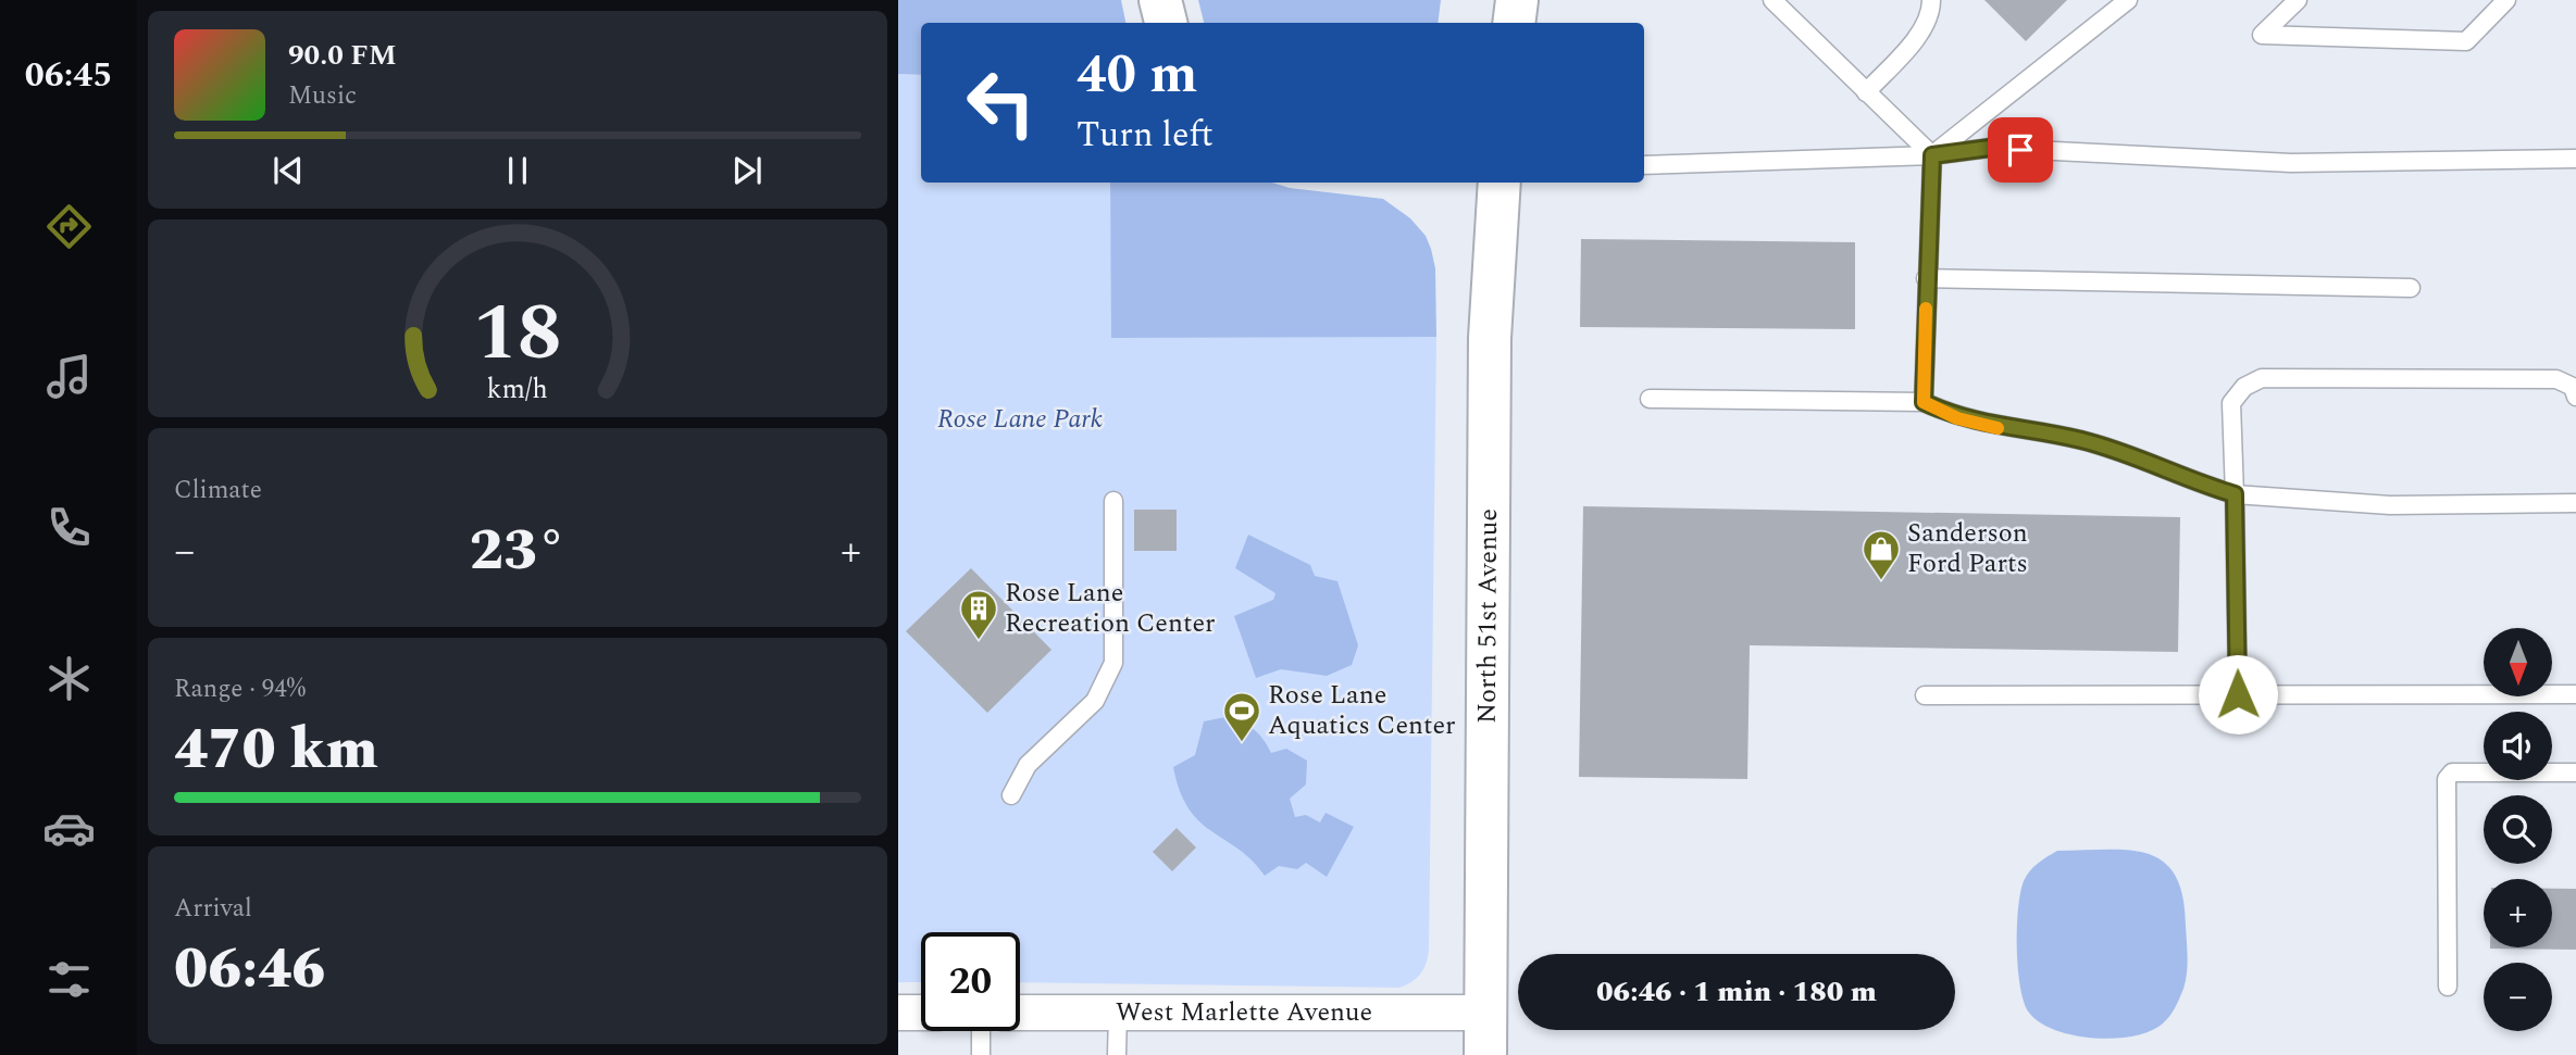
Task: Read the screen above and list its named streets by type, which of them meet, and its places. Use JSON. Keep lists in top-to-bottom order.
{
  "streets": {
    "main road": ["North 51st Avenue"],
    "street": ["West Marlette Avenue"]
  },
  "crossings": [
    ["North 51st Avenue", "West Marlette Avenue"]
  ],
  "parks": ["Rose Lane Park"],
  "places": {
    "shop": ["Sanderson Ford Parts"],
    "building": ["Rose Lane Recreation Center"],
    "sports": ["Rose Lane Aquatics Center"]
  },
  "north": "bottom",
  "page": {
    "tabs": "06:45",
    "turn": ["40 m", "Turn left"],
    "song": ["90.0 FM", "Music"],
    "tile": [
      "Climate",
      ["Range · 94%", "470 km"],
      ["Arrival", "06:46"]
    ],
    "heat": ["−", "23°", "+"],
    "map_buttons": ["+", "−"],
    "limit": "20",
    "trip": "06:46 · 1 min · 180 m",
    "gauge": ["18", "km/h"]
  }
}
